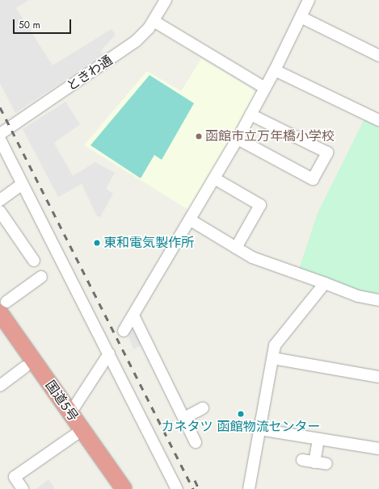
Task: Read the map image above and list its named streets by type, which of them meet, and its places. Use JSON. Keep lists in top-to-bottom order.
{
  "streets": {
    "highway": ["国道5号"],
    "street": ["ときわ通"]
  },
  "places": ["函館市立万年橋小学校", "東和電気製作所", "カネタツ 函館物流センター"],
  "scale_bar": "50 m"
}
